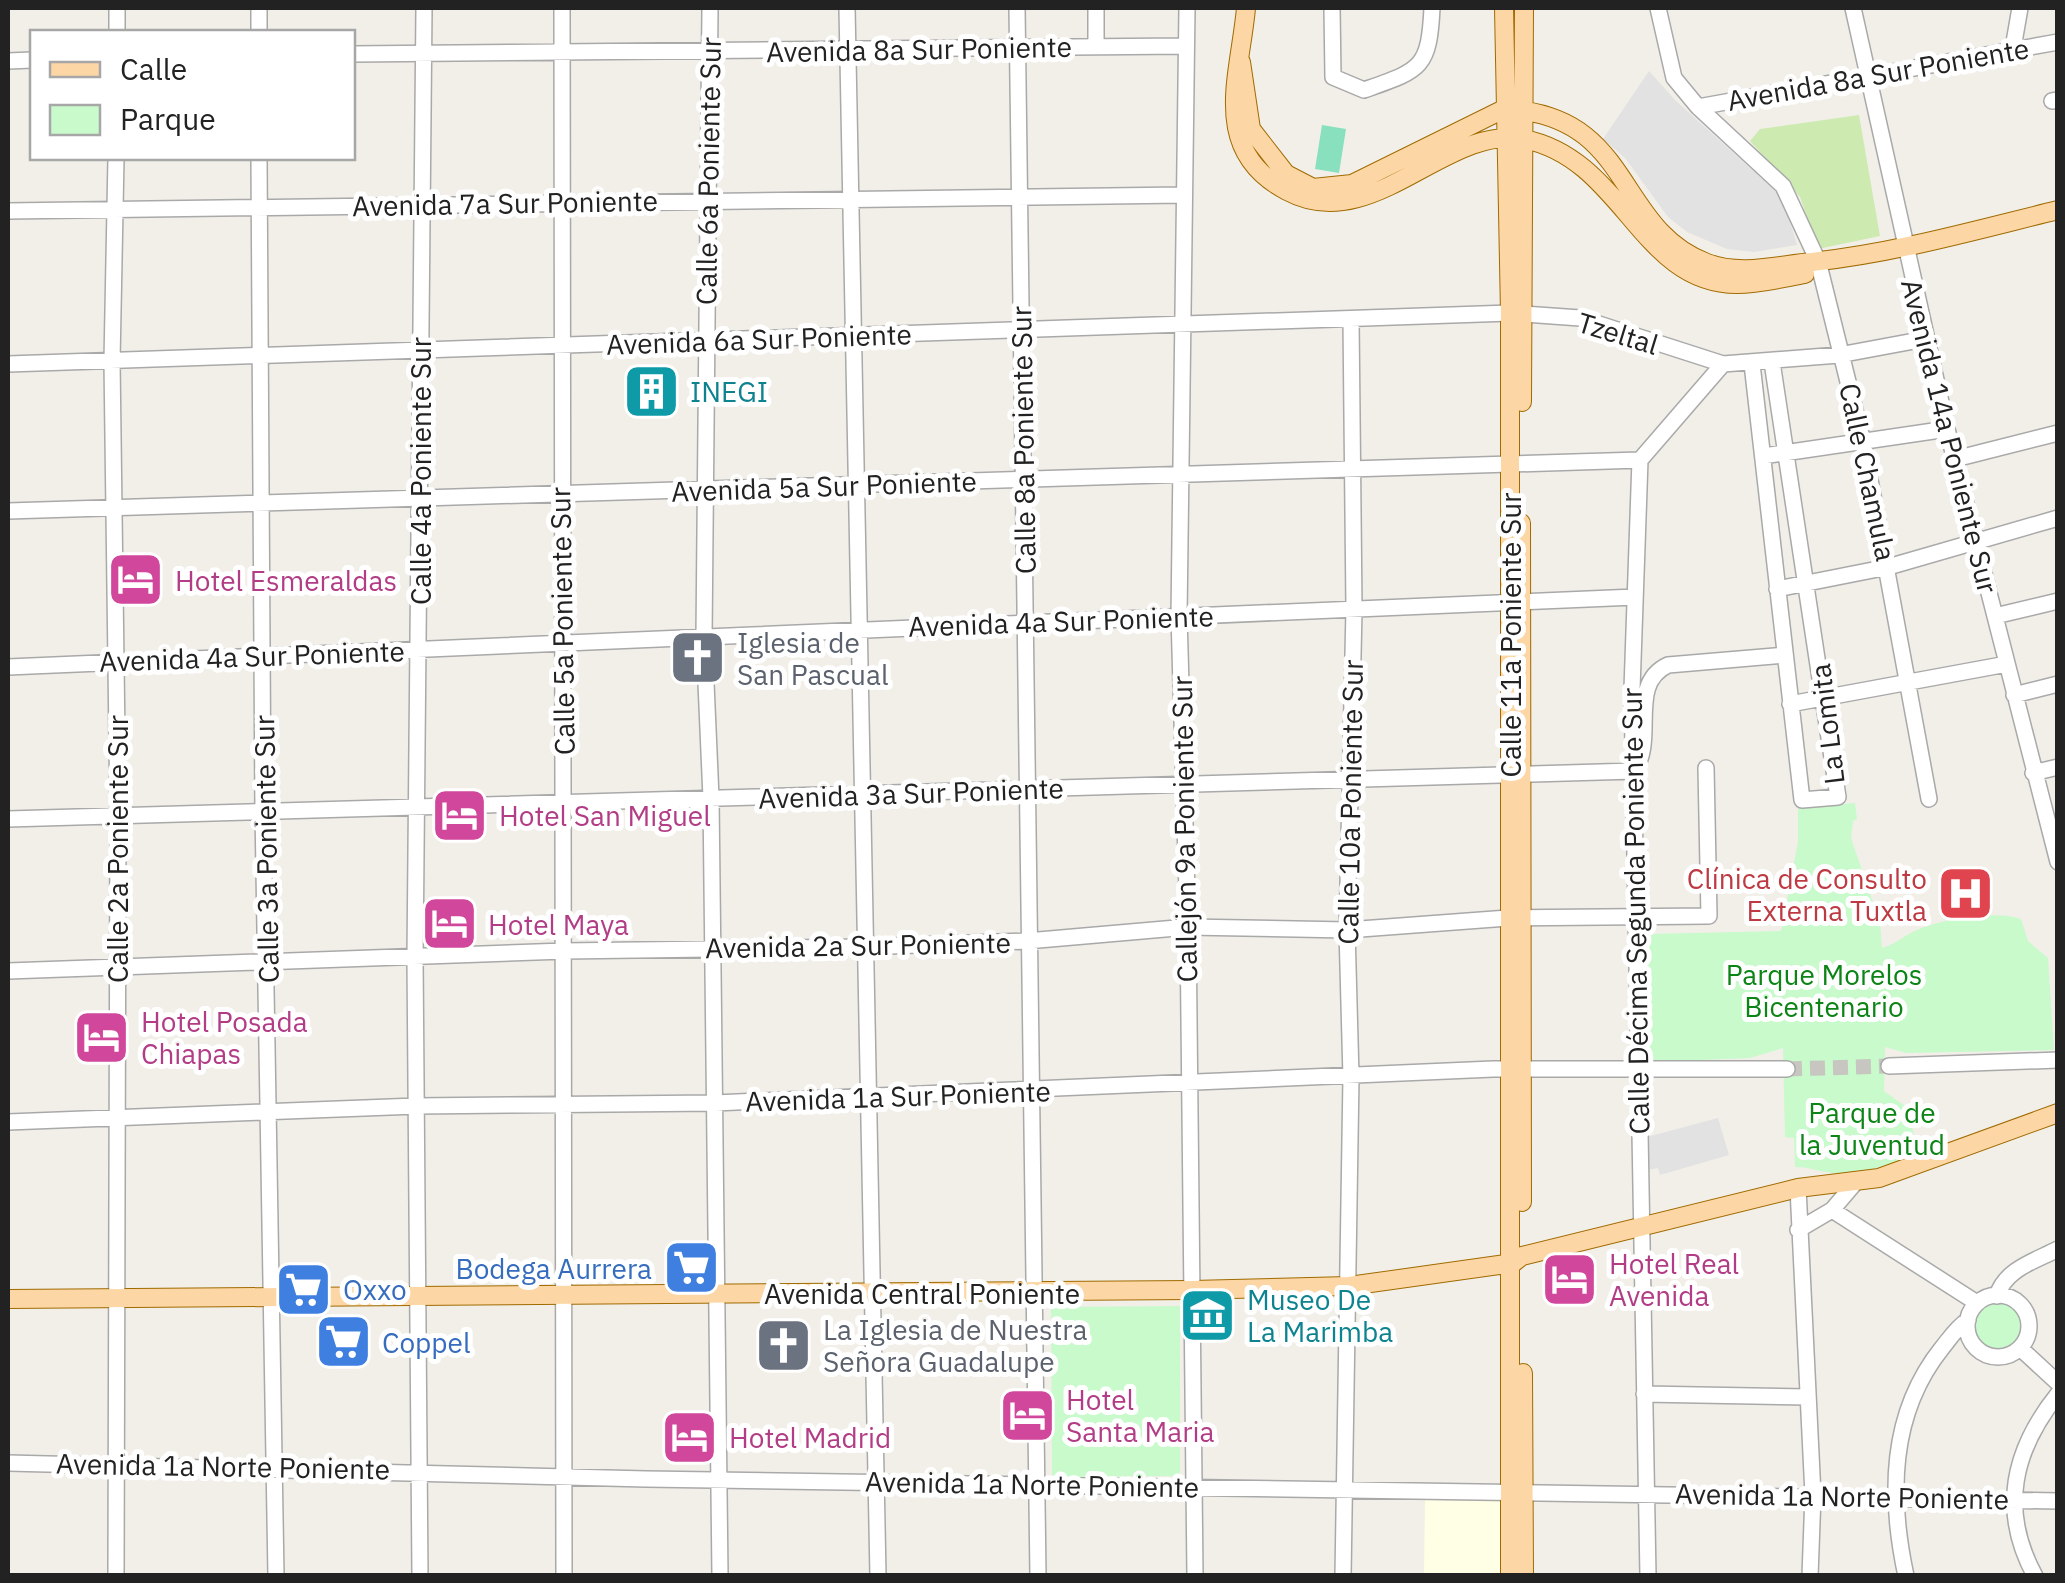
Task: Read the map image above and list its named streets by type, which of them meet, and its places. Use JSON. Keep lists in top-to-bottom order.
{
  "streets": {
    "main road": ["Calle 11a Poniente Sur", "Avenida Central Poniente"],
    "street": [
      "Avenida 8a Sur Poniente",
      "Calle 6a Poniente Sur",
      "Avenida 7a Sur Poniente",
      "Tzeltal",
      "Avenida 6a Sur Poniente",
      "Avenida 14a Poniente Sur",
      "Calle 8a Poniente Sur",
      "Calle 4a Poniente Sur",
      "Calle Chamula",
      "Avenida 5a Sur Poniente",
      "Calle 5a Poniente Sur",
      "Avenida 4a Sur Poniente",
      "La Lomita",
      "Avenida 3a Sur Poniente",
      "Calle 10a Poniente Sur",
      "Callejón 9a Poniente Sur",
      "Calle 2a Poniente Sur",
      "Calle 3a Poniente Sur",
      "Calle Décima Segunda Poniente Sur",
      "Avenida 2a Sur Poniente",
      "Avenida 1a Sur Poniente",
      "Avenida 1a Norte Poniente"
    ]
  },
  "crossings": [
    ["Avenida 8a Sur Poniente", "Calle 6a Poniente Sur"],
    ["Avenida 8a Sur Poniente", "Avenida 14a Poniente Sur"],
    ["Avenida 8a Sur Poniente", "Calle 8a Poniente Sur"],
    ["Avenida 8a Sur Poniente", "Calle 4a Poniente Sur"],
    ["Avenida 8a Sur Poniente", "Calle Chamula"],
    ["Avenida 8a Sur Poniente", "Calle 5a Poniente Sur"],
    ["Avenida 8a Sur Poniente", "Callejón 9a Poniente Sur"],
    ["Calle 6a Poniente Sur", "Avenida 7a Sur Poniente"],
    ["Calle 6a Poniente Sur", "Avenida 6a Sur Poniente"],
    ["Calle 6a Poniente Sur", "Avenida 5a Sur Poniente"],
    ["Calle 6a Poniente Sur", "Avenida 4a Sur Poniente"],
    ["Calle 6a Poniente Sur", "Avenida 3a Sur Poniente"],
    ["Calle 6a Poniente Sur", "Avenida 2a Sur Poniente"],
    ["Calle 6a Poniente Sur", "Avenida 1a Sur Poniente"],
    ["Calle 6a Poniente Sur", "Avenida Central Poniente"],
    ["Calle 6a Poniente Sur", "Avenida 1a Norte Poniente"],
    ["Avenida 7a Sur Poniente", "Calle 8a Poniente Sur"],
    ["Avenida 7a Sur Poniente", "Calle 4a Poniente Sur"],
    ["Avenida 7a Sur Poniente", "Calle 5a Poniente Sur"],
    ["Avenida 7a Sur Poniente", "Callejón 9a Poniente Sur"],
    ["Avenida 7a Sur Poniente", "Calle 2a Poniente Sur"],
    ["Avenida 7a Sur Poniente", "Calle 3a Poniente Sur"],
    ["Tzeltal", "Avenida 6a Sur Poniente"],
    ["Tzeltal", "Avenida 14a Poniente Sur"],
    ["Tzeltal", "Calle Chamula"],
    ["Tzeltal", "Calle 11a Poniente Sur"],
    ["Tzeltal", "La Lomita"],
    ["Avenida 6a Sur Poniente", "Calle 8a Poniente Sur"],
    ["Avenida 6a Sur Poniente", "Calle 4a Poniente Sur"],
    ["Avenida 6a Sur Poniente", "Calle 5a Poniente Sur"],
    ["Avenida 6a Sur Poniente", "Calle 11a Poniente Sur"],
    ["Avenida 6a Sur Poniente", "Calle 10a Poniente Sur"],
    ["Avenida 6a Sur Poniente", "Callejón 9a Poniente Sur"],
    ["Avenida 6a Sur Poniente", "Calle 2a Poniente Sur"],
    ["Avenida 6a Sur Poniente", "Calle 3a Poniente Sur"],
    ["Calle 8a Poniente Sur", "Avenida 5a Sur Poniente"],
    ["Calle 8a Poniente Sur", "Avenida 4a Sur Poniente"],
    ["Calle 8a Poniente Sur", "Avenida 3a Sur Poniente"],
    ["Calle 8a Poniente Sur", "Avenida 2a Sur Poniente"],
    ["Calle 8a Poniente Sur", "Avenida 1a Sur Poniente"],
    ["Calle 8a Poniente Sur", "Avenida Central Poniente"],
    ["Calle 8a Poniente Sur", "Avenida 1a Norte Poniente"],
    ["Calle 4a Poniente Sur", "Avenida 5a Sur Poniente"],
    ["Calle 4a Poniente Sur", "Avenida 4a Sur Poniente"],
    ["Calle 4a Poniente Sur", "Avenida 3a Sur Poniente"],
    ["Calle 4a Poniente Sur", "Avenida 2a Sur Poniente"],
    ["Calle 4a Poniente Sur", "Avenida 1a Sur Poniente"],
    ["Calle 4a Poniente Sur", "Avenida Central Poniente"],
    ["Calle 4a Poniente Sur", "Avenida 1a Norte Poniente"],
    ["Avenida 5a Sur Poniente", "Calle 5a Poniente Sur"],
    ["Avenida 5a Sur Poniente", "Calle 11a Poniente Sur"],
    ["Avenida 5a Sur Poniente", "Calle 10a Poniente Sur"],
    ["Avenida 5a Sur Poniente", "Callejón 9a Poniente Sur"],
    ["Avenida 5a Sur Poniente", "Calle 2a Poniente Sur"],
    ["Avenida 5a Sur Poniente", "Calle 3a Poniente Sur"],
    ["Avenida 5a Sur Poniente", "Calle Décima Segunda Poniente Sur"],
    ["Calle 5a Poniente Sur", "Avenida 4a Sur Poniente"],
    ["Calle 5a Poniente Sur", "Avenida 3a Sur Poniente"],
    ["Calle 5a Poniente Sur", "Avenida 2a Sur Poniente"],
    ["Calle 5a Poniente Sur", "Avenida 1a Sur Poniente"],
    ["Calle 5a Poniente Sur", "Avenida Central Poniente"],
    ["Calle 5a Poniente Sur", "Avenida 1a Norte Poniente"],
    ["Avenida 4a Sur Poniente", "Calle 11a Poniente Sur"],
    ["Avenida 4a Sur Poniente", "Calle 10a Poniente Sur"],
    ["Avenida 4a Sur Poniente", "Callejón 9a Poniente Sur"],
    ["Avenida 4a Sur Poniente", "Calle 2a Poniente Sur"],
    ["Avenida 4a Sur Poniente", "Calle 3a Poniente Sur"],
    ["Avenida 4a Sur Poniente", "Calle Décima Segunda Poniente Sur"],
    ["Calle 11a Poniente Sur", "Avenida 3a Sur Poniente"],
    ["Calle 11a Poniente Sur", "Avenida 2a Sur Poniente"],
    ["Calle 11a Poniente Sur", "Avenida 1a Sur Poniente"],
    ["Calle 11a Poniente Sur", "Avenida Central Poniente"],
    ["Calle 11a Poniente Sur", "Avenida 1a Norte Poniente"],
    ["Avenida 3a Sur Poniente", "Calle 10a Poniente Sur"],
    ["Avenida 3a Sur Poniente", "Callejón 9a Poniente Sur"],
    ["Avenida 3a Sur Poniente", "Calle 2a Poniente Sur"],
    ["Avenida 3a Sur Poniente", "Calle 3a Poniente Sur"],
    ["Avenida 3a Sur Poniente", "Calle Décima Segunda Poniente Sur"],
    ["Calle 10a Poniente Sur", "Avenida 2a Sur Poniente"],
    ["Calle 10a Poniente Sur", "Avenida 1a Sur Poniente"],
    ["Calle 10a Poniente Sur", "Avenida Central Poniente"],
    ["Calle 10a Poniente Sur", "Avenida 1a Norte Poniente"],
    ["Callejón 9a Poniente Sur", "Avenida 2a Sur Poniente"],
    ["Callejón 9a Poniente Sur", "Avenida 1a Sur Poniente"],
    ["Callejón 9a Poniente Sur", "Avenida Central Poniente"],
    ["Callejón 9a Poniente Sur", "Avenida 1a Norte Poniente"],
    ["Calle 2a Poniente Sur", "Avenida 2a Sur Poniente"],
    ["Calle 2a Poniente Sur", "Avenida 1a Sur Poniente"],
    ["Calle 2a Poniente Sur", "Avenida Central Poniente"],
    ["Calle 2a Poniente Sur", "Avenida 1a Norte Poniente"],
    ["Calle 3a Poniente Sur", "Avenida 2a Sur Poniente"],
    ["Calle 3a Poniente Sur", "Avenida 1a Sur Poniente"],
    ["Calle 3a Poniente Sur", "Avenida Central Poniente"],
    ["Calle 3a Poniente Sur", "Avenida 1a Norte Poniente"],
    ["Calle Décima Segunda Poniente Sur", "Avenida 2a Sur Poniente"],
    ["Calle Décima Segunda Poniente Sur", "Avenida 1a Sur Poniente"],
    ["Calle Décima Segunda Poniente Sur", "Avenida Central Poniente"],
    ["Calle Décima Segunda Poniente Sur", "Avenida 1a Norte Poniente"]
  ],
  "parks": ["Parque Morelos Bicentenario", "Parque de la Juventud"],
  "places": {
    "building": ["INEGI"],
    "hotel": [
      "Hotel Esmeraldas",
      "Hotel San Miguel",
      "Hotel Maya",
      "Hotel Posada Chiapas",
      "Hotel Real Avenida",
      "Hotel Santa Maria",
      "Hotel Madrid"
    ],
    "church": ["Iglesia de San Pascual", "La Iglesia de Nuestra Señora Guadalupe"],
    "hospital": ["Clínica de Consulto Externa Tuxtla"],
    "supermarket": ["Bodega Aurrera", "Oxxo", "Coppel"],
    "museum": ["Museo De La Marimba"]
  },
  "legend": ["Calle", "Parque"]
}
